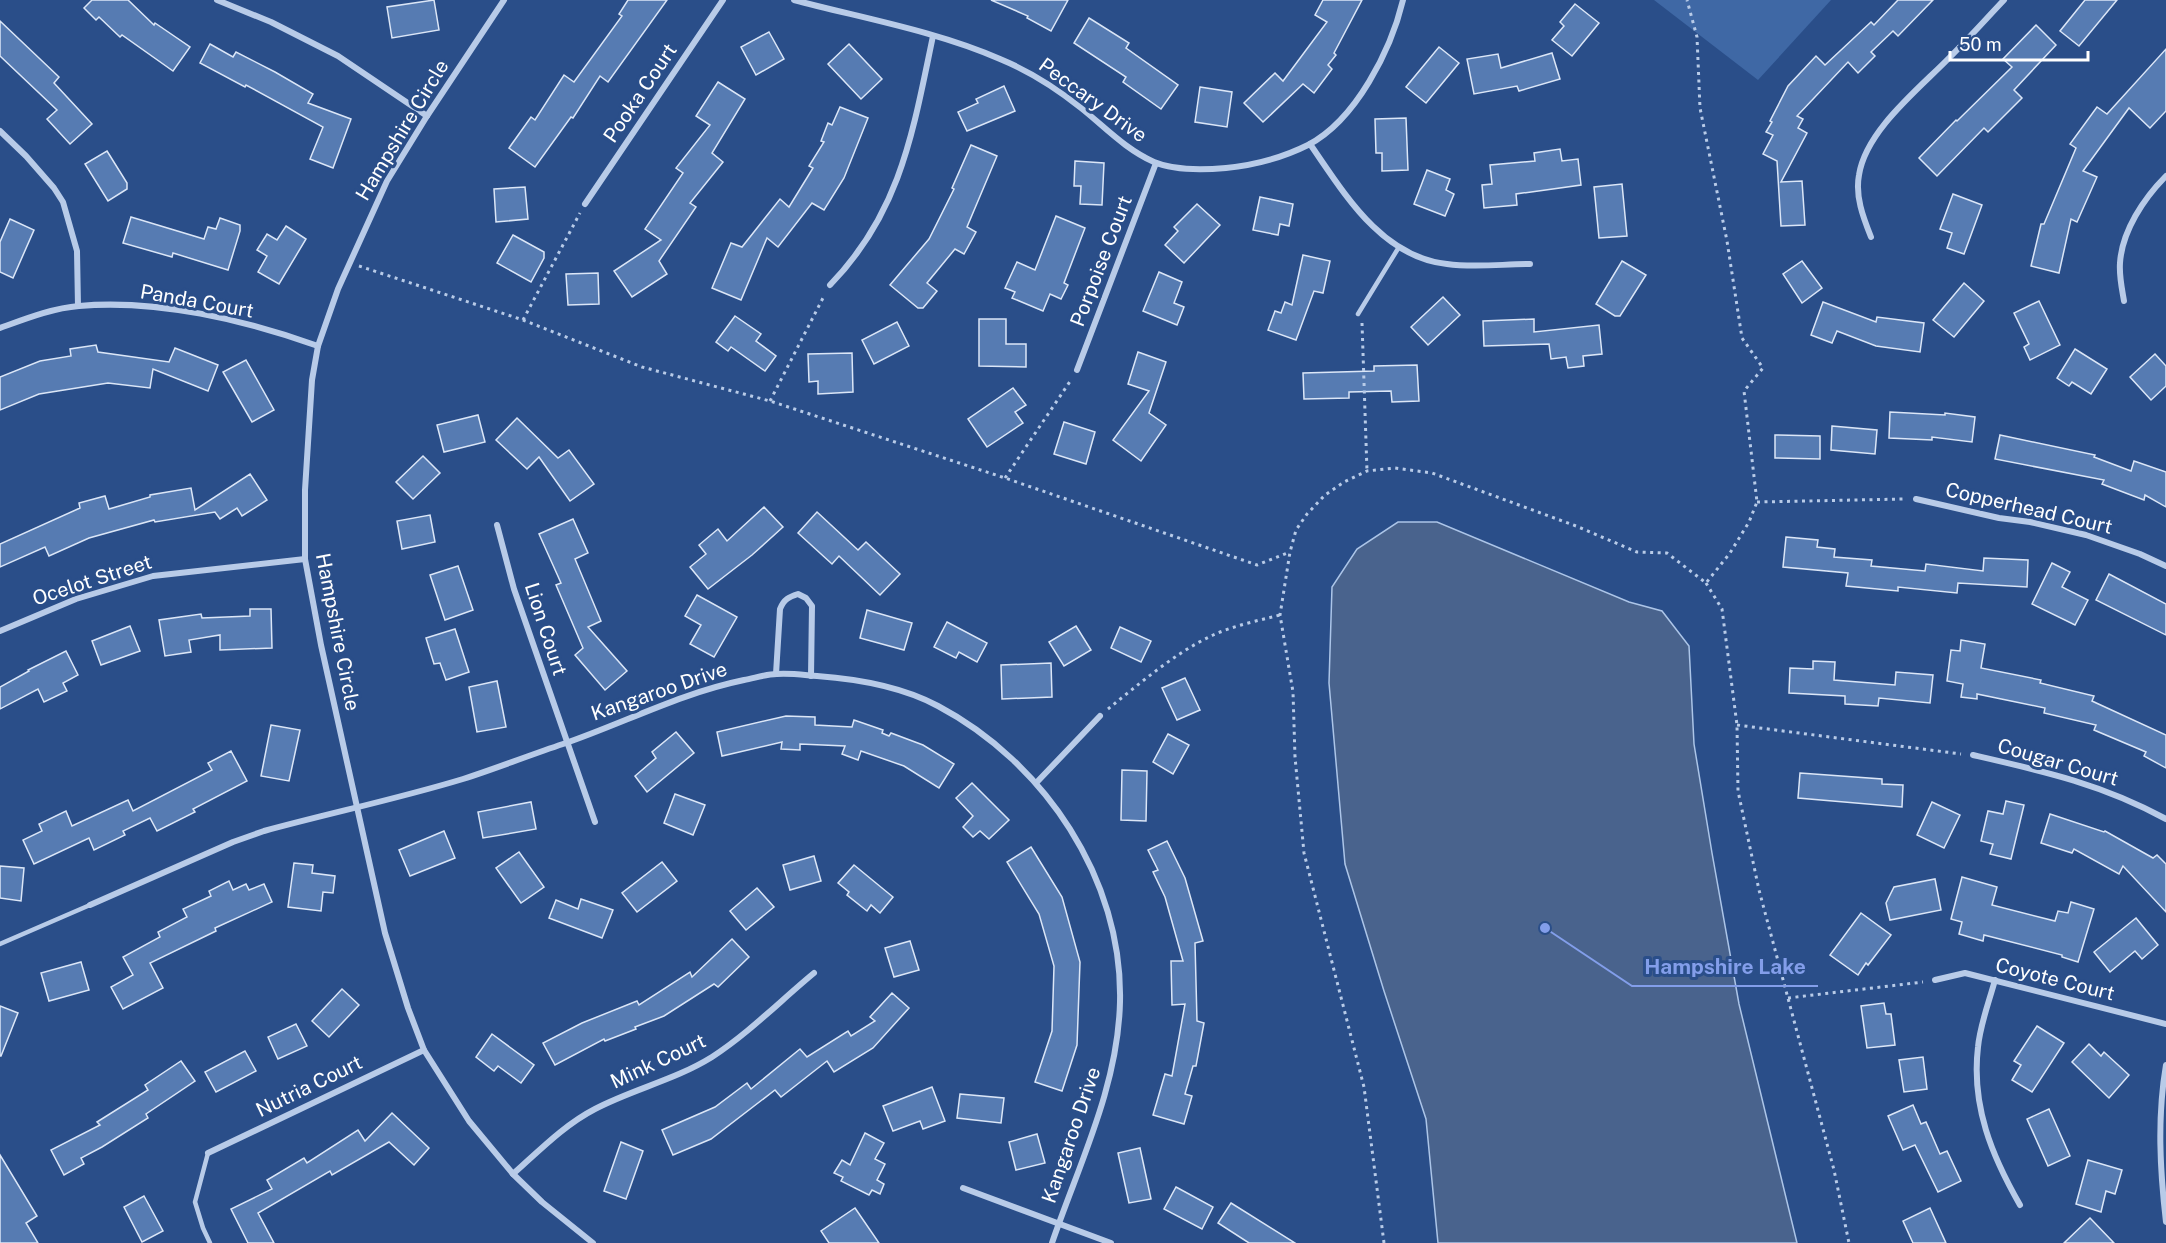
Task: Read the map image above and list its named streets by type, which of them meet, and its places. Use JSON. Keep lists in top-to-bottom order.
{
  "streets": {
    "street": [
      "Pooka Court",
      "Peccary Drive",
      "Hampshire Circle",
      "Porpoise Court",
      "Panda Court",
      "Copperhead Court",
      "Ocelot Street",
      "Lion Court",
      "Kangaroo Drive",
      "Cougar Court",
      "Coyote Court",
      "Mink Court",
      "Nutria Court"
    ]
  },
  "crossings": [
    ["Peccary Drive", "Porpoise Court"],
    ["Hampshire Circle", "Panda Court"],
    ["Hampshire Circle", "Ocelot Street"],
    ["Hampshire Circle", "Kangaroo Drive"],
    ["Hampshire Circle", "Mink Court"],
    ["Hampshire Circle", "Nutria Court"],
    ["Lion Court", "Kangaroo Drive"]
  ],
  "places": ["Hampshire Lake"],
  "scale_bar": "50 m"
}
